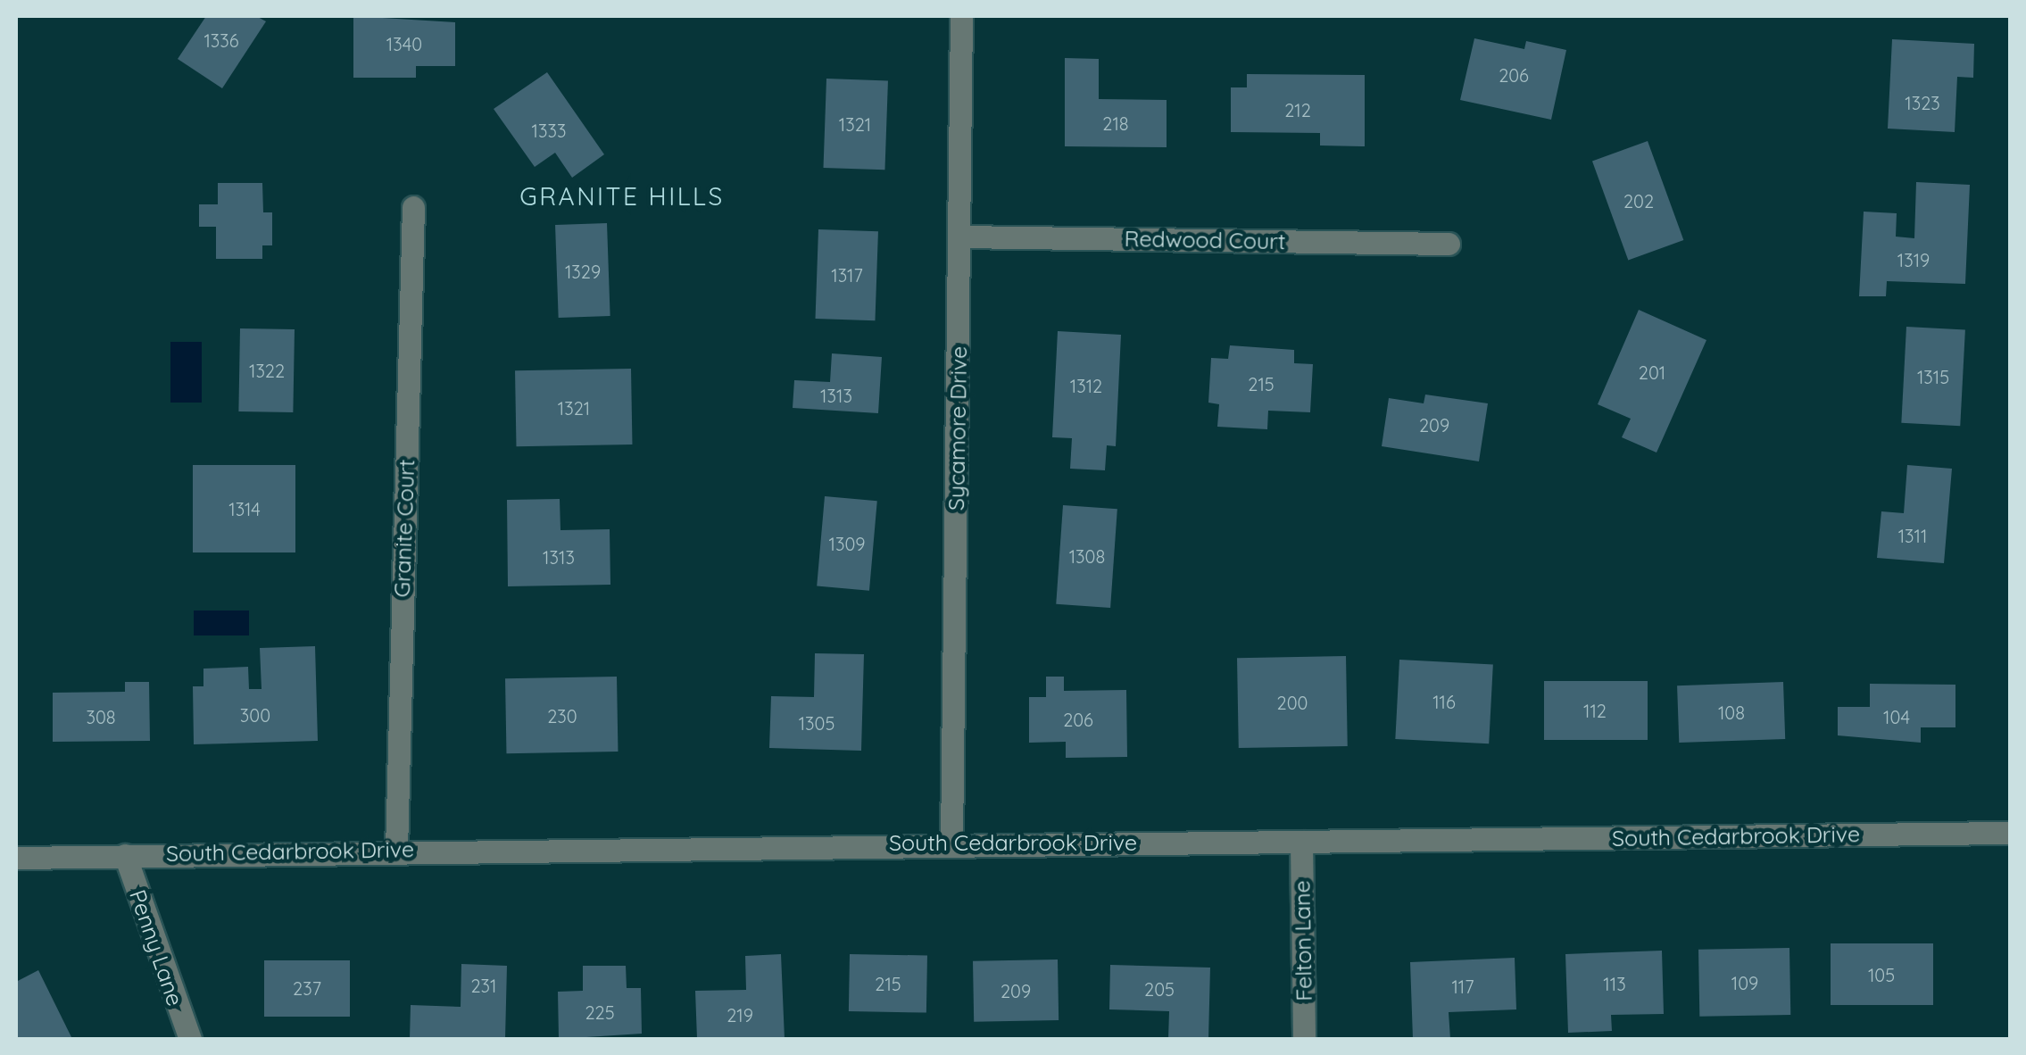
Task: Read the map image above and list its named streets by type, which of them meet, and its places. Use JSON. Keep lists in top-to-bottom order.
{
  "streets": {
    "street": [
      "Redwood Court",
      "Sycamore Drive",
      "Granite Court",
      "South Cedarbrook Drive",
      "Felton Lane",
      "Penny Lane"
    ]
  },
  "crossings": [
    ["Redwood Court", "Sycamore Drive"],
    ["Sycamore Drive", "South Cedarbrook Drive"],
    ["Granite Court", "South Cedarbrook Drive"],
    ["South Cedarbrook Drive", "Felton Lane"],
    ["South Cedarbrook Drive", "Penny Lane"]
  ],
  "districts": ["GRANITE HILLS"],
  "house_numbers": [
    "1336",
    "1340",
    "206",
    "1323",
    "212",
    "218",
    "1321",
    "1333",
    "202",
    "1319",
    "1329",
    "1317",
    "1322",
    "201",
    "1315",
    "215",
    "1312",
    "1313",
    "1321",
    "209",
    "1314",
    "1311",
    "1309",
    "1308",
    "1313",
    "116",
    "200",
    "112",
    "108",
    "300",
    "230",
    "308",
    "104",
    "206",
    "1305",
    "105",
    "109",
    "215",
    "113",
    "231",
    "117",
    "237",
    "205",
    "209",
    "225",
    "219"
  ]
}
